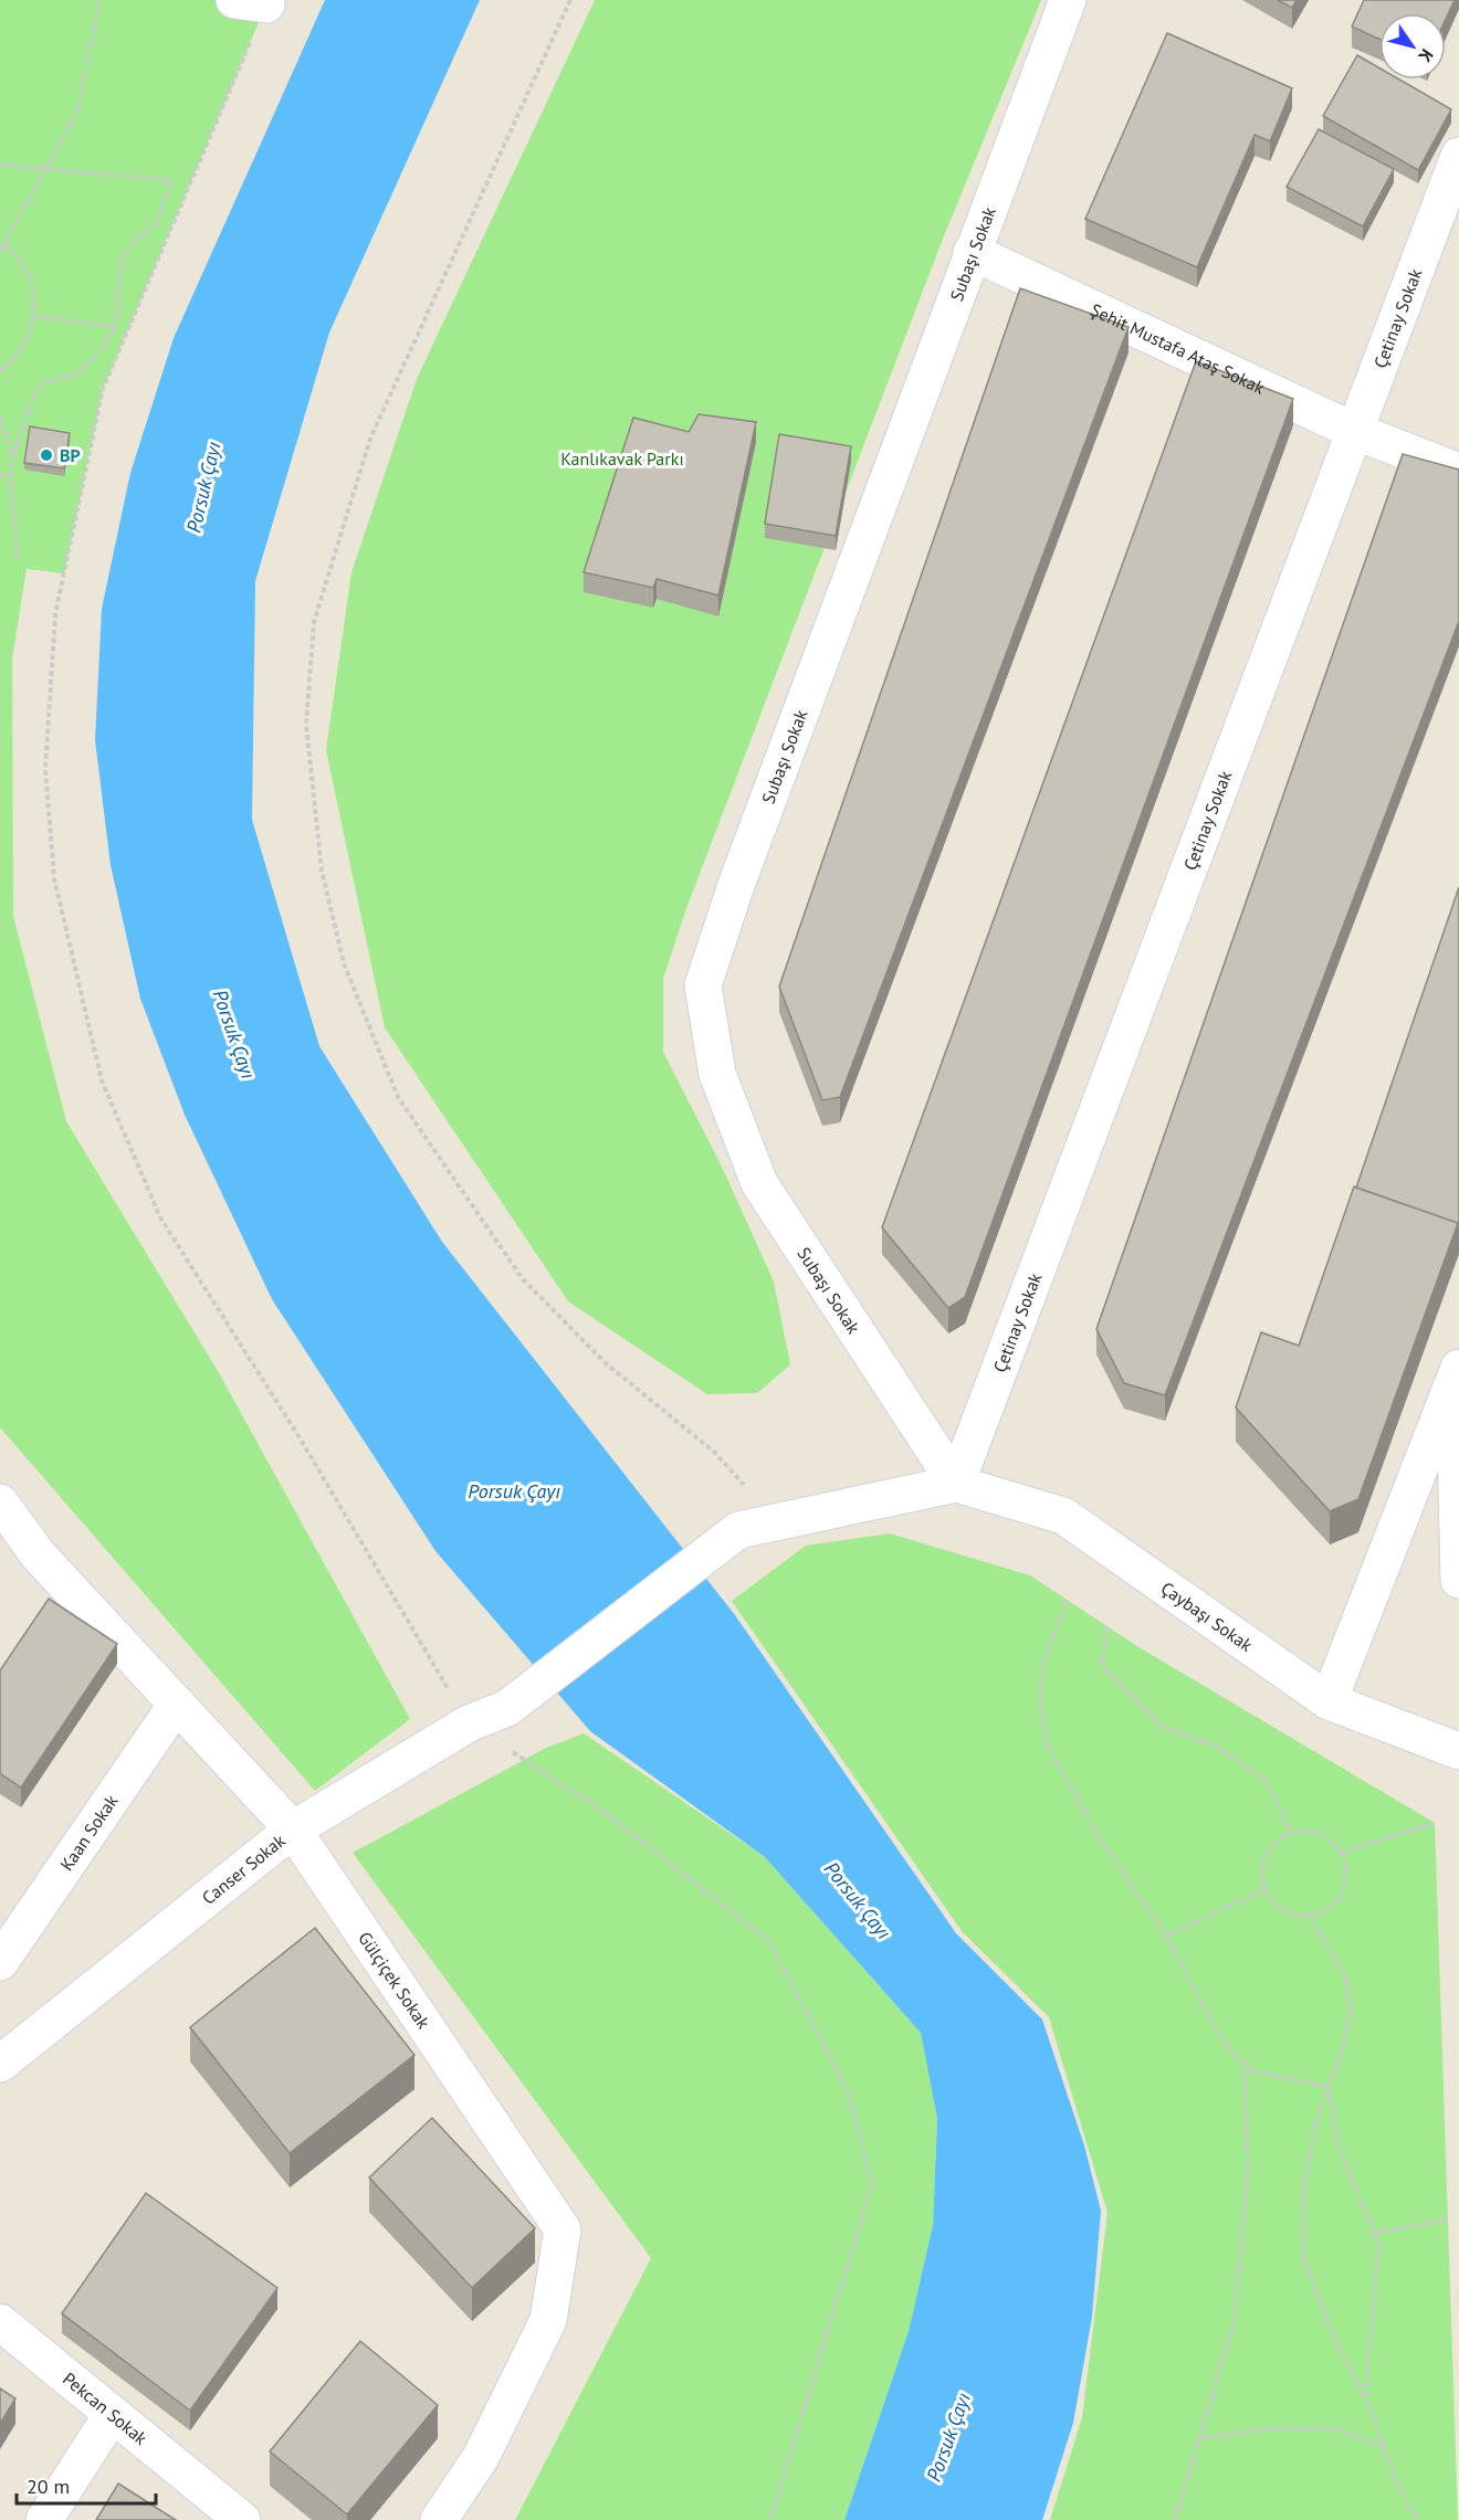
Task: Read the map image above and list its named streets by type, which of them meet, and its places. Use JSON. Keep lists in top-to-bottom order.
{
  "streets": {
    "street": [
      "Subaşı Sokak",
      "Çetinay Sokak",
      "Şehit Mustafa Ataş Sokak",
      "Çaybaşı Sokak",
      "Kaan Sokak",
      "Canser Sokak",
      "Gülçiçek Sokak",
      "Pekcan Sokak"
    ]
  },
  "crossings": [
    ["Subaşı Sokak", "Çetinay Sokak"],
    ["Subaşı Sokak", "Şehit Mustafa Ataş Sokak"],
    ["Subaşı Sokak", "Çaybaşı Sokak"],
    ["Çetinay Sokak", "Şehit Mustafa Ataş Sokak"],
    ["Çetinay Sokak", "Çaybaşı Sokak"],
    ["Kaan Sokak", "Gülçiçek Sokak"],
    ["Canser Sokak", "Gülçiçek Sokak"]
  ],
  "water": ["Porsuk Çayı"],
  "parks": ["Kanlıkavak Parkı"],
  "places": ["BP"],
  "scale_bar": "20 m",
  "north": "bottom right"
}
